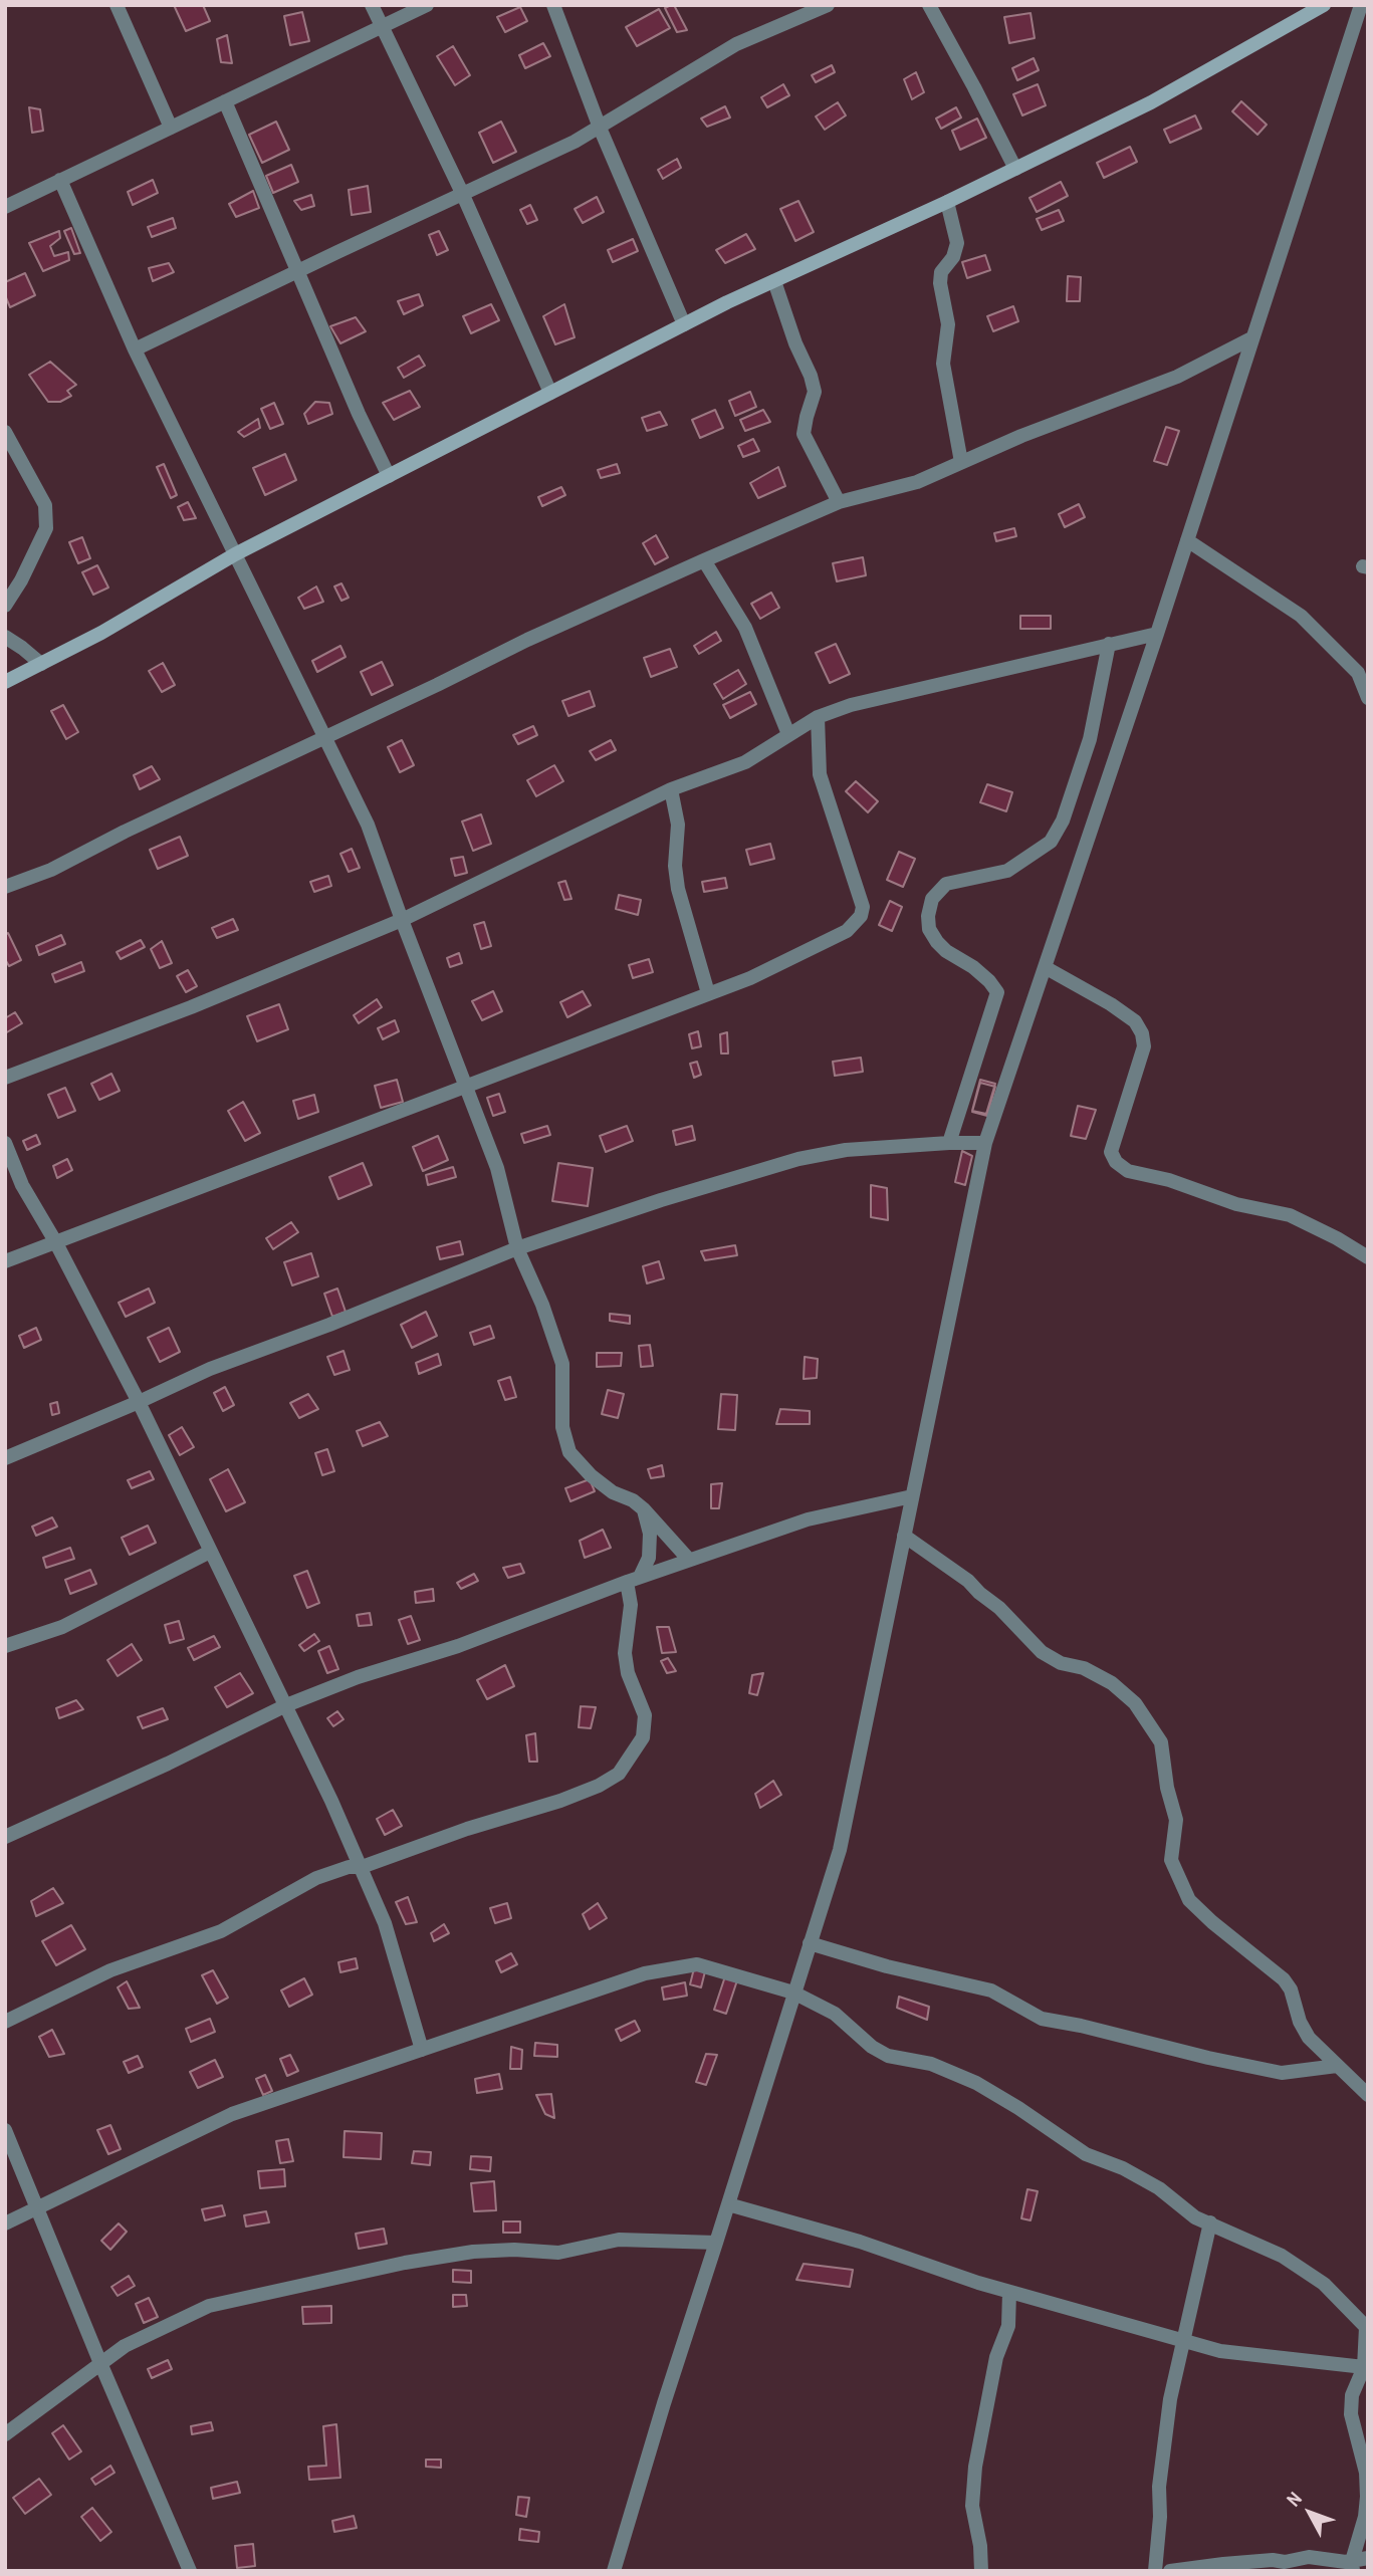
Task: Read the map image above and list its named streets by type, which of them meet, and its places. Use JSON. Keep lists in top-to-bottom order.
{
  "north": "top left"
}
